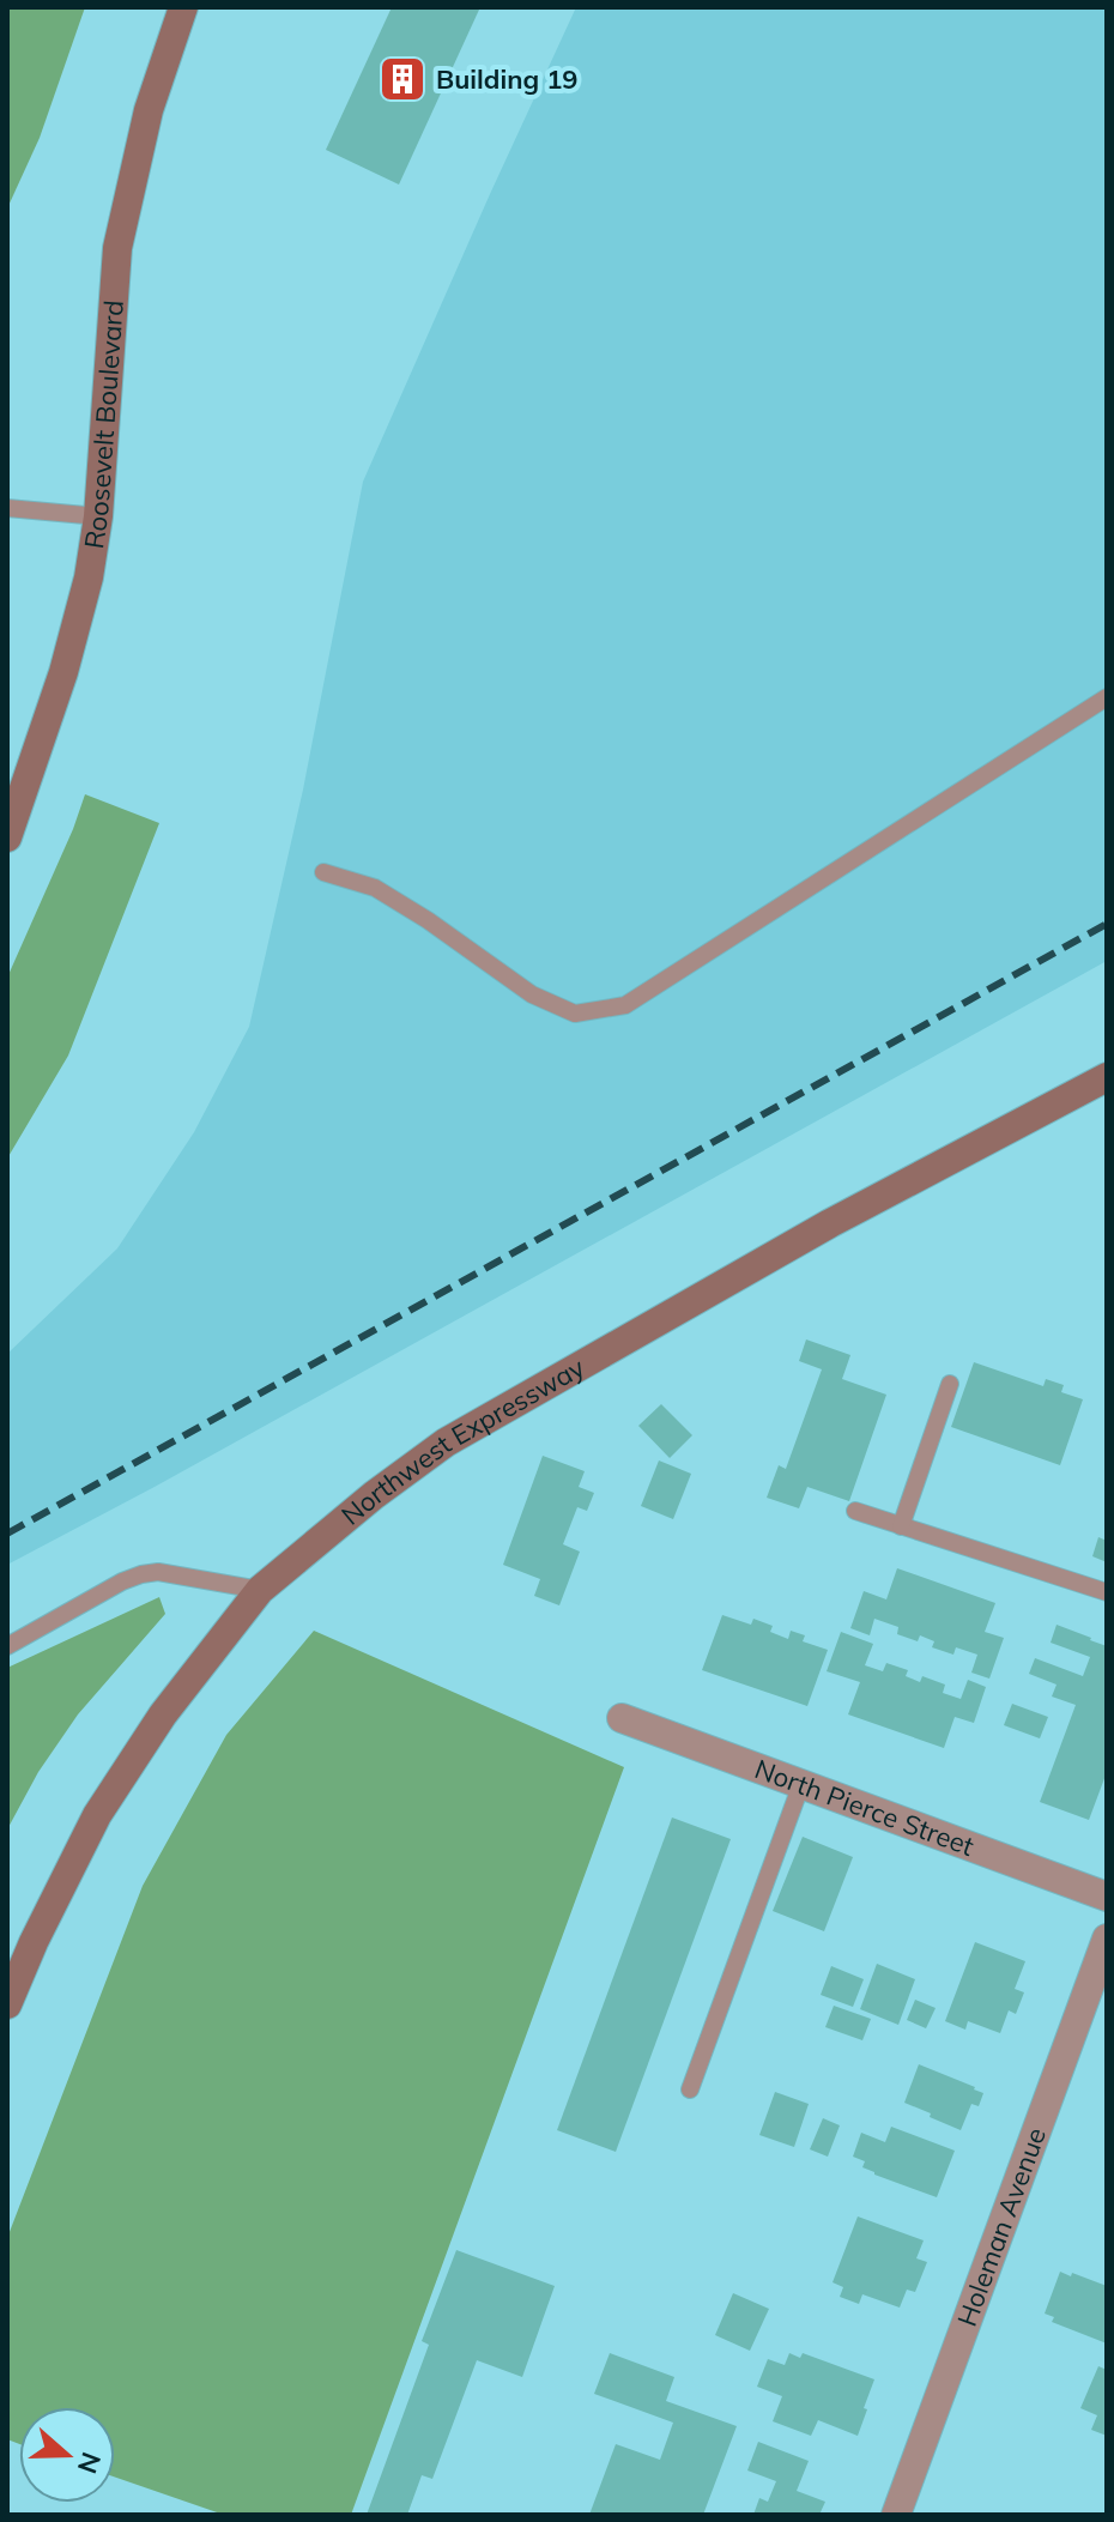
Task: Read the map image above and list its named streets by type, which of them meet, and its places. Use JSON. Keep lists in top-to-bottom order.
{
  "streets": {
    "main road": ["Roosevelt Boulevard", "Northwest Expressway"],
    "street": ["North Pierce Street", "Holeman Avenue"]
  },
  "places": {
    "building": ["Building 19"]
  },
  "north": "right"
}
